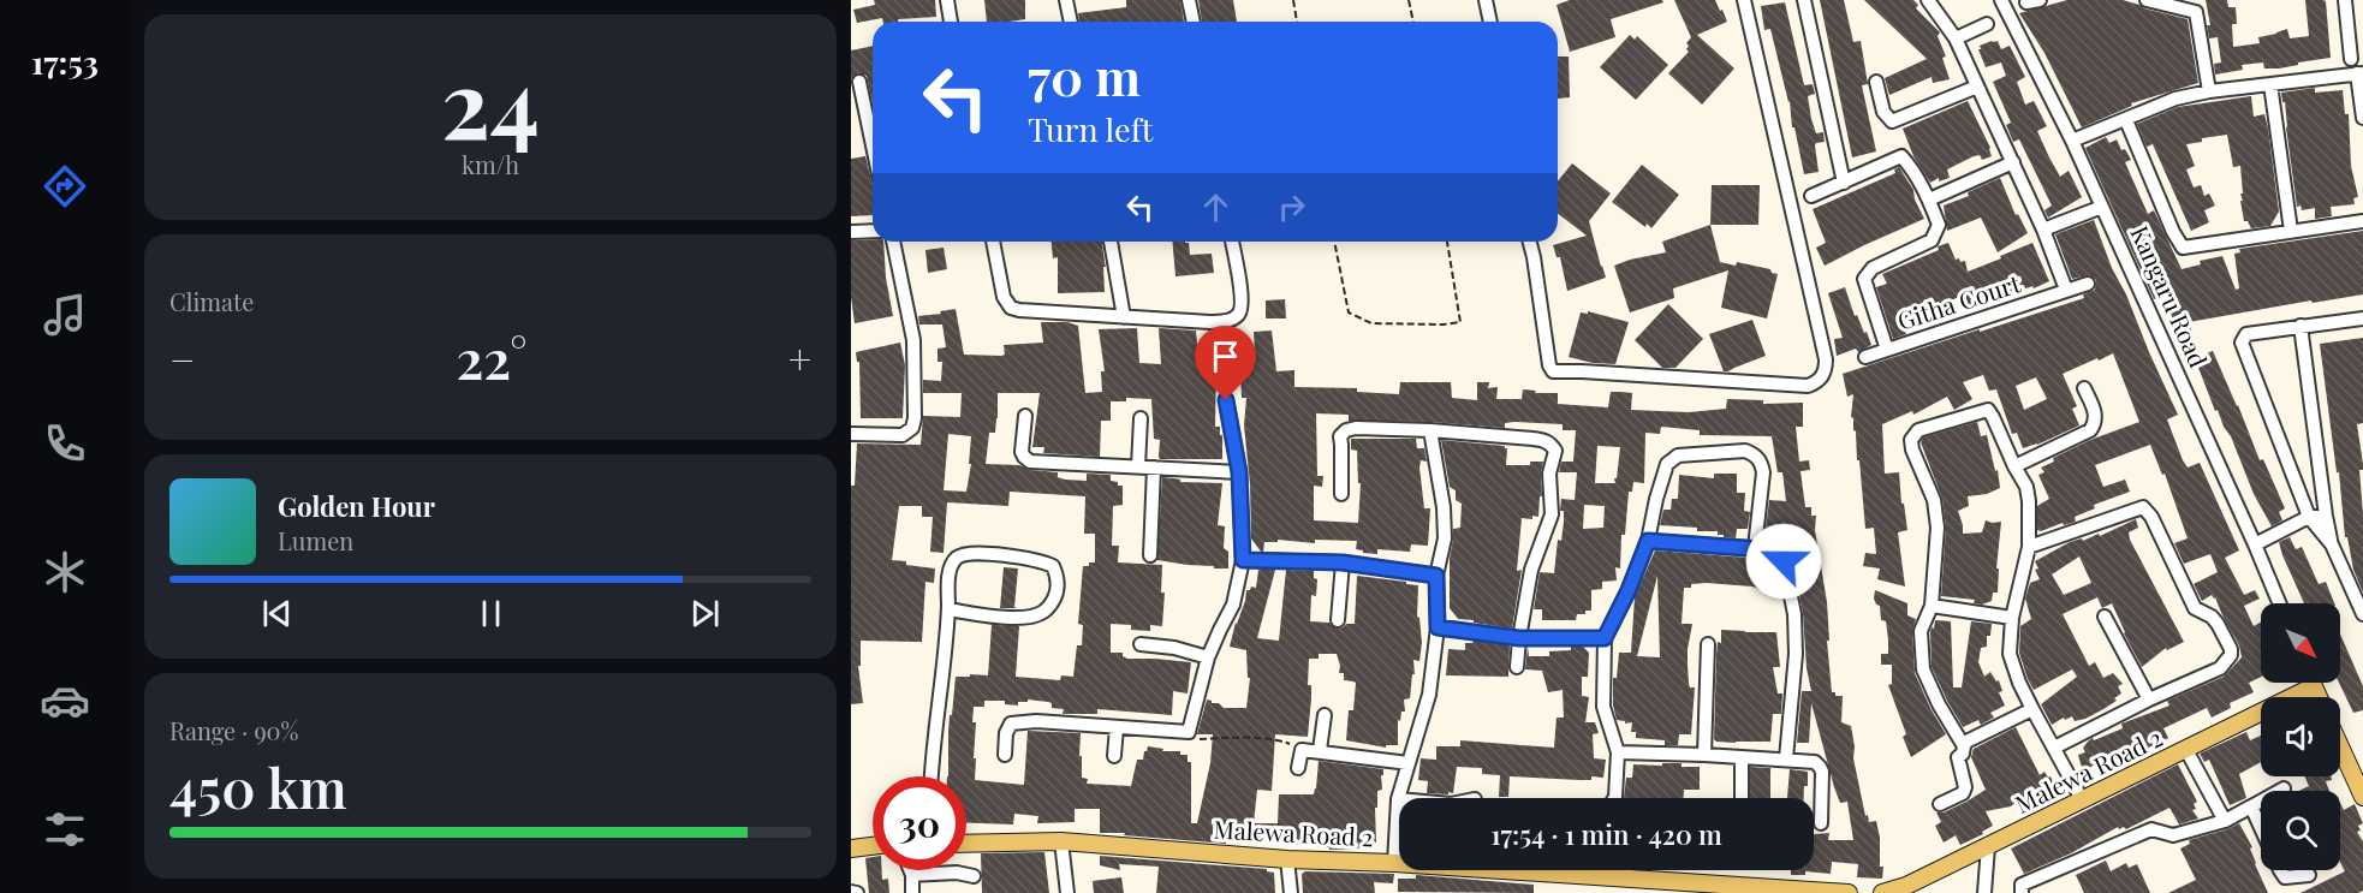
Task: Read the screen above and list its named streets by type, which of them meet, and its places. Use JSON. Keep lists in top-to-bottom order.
{
  "streets": {
    "main road": ["Malewa Road 2"],
    "street": ["Kangaru Road", "Githa Court"]
  },
  "north": "bottom right",
  "page": {
    "tabs": "17:53",
    "tile": [
      ["24", "km/h"],
      "Climate",
      ["Range · 90%", "450 km"]
    ],
    "turn": ["70 m", "Turn left"],
    "heat": ["−", "22°", "+"],
    "song": ["Golden Hour", "Lumen"],
    "limit": "30",
    "trip": "17:54 · 1 min · 420 m"
  }
}
